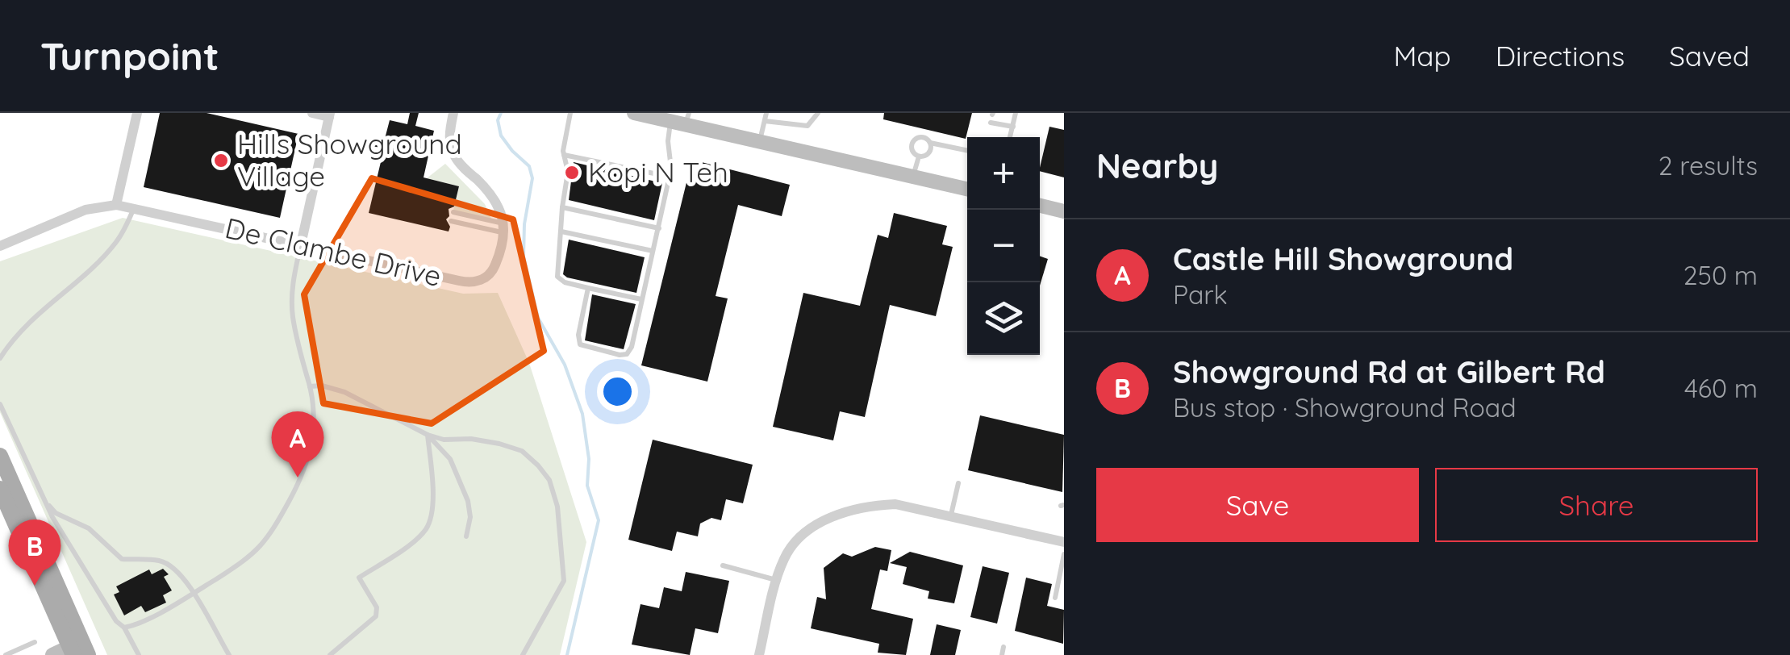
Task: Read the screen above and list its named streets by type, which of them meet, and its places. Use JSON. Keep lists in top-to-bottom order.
{
  "streets": {
    "street": ["De Clambe Drive"]
  },
  "places": ["Hills Showground Village", "Kopi N Teh"],
  "page": {
    "header": "Turnpoint",
    "nav": ["Map", "Directions", "Saved"],
    "heading": ["Nearby", "2 results"],
    "map_buttons": ["+", "−"],
    "list": [
      {
        "mark": "A",
        "name": "Castle Hill Showground",
        "note": "Park",
        "value": "250 m"
      },
      {
        "mark": "B",
        "name": "Showground Rd at Gilbert Rd",
        "note": "Bus stop · Showground Road",
        "value": "460 m"
      }
    ],
    "pins": ["A", "B"],
    "buttons": ["Save", "Share"]
  }
}
